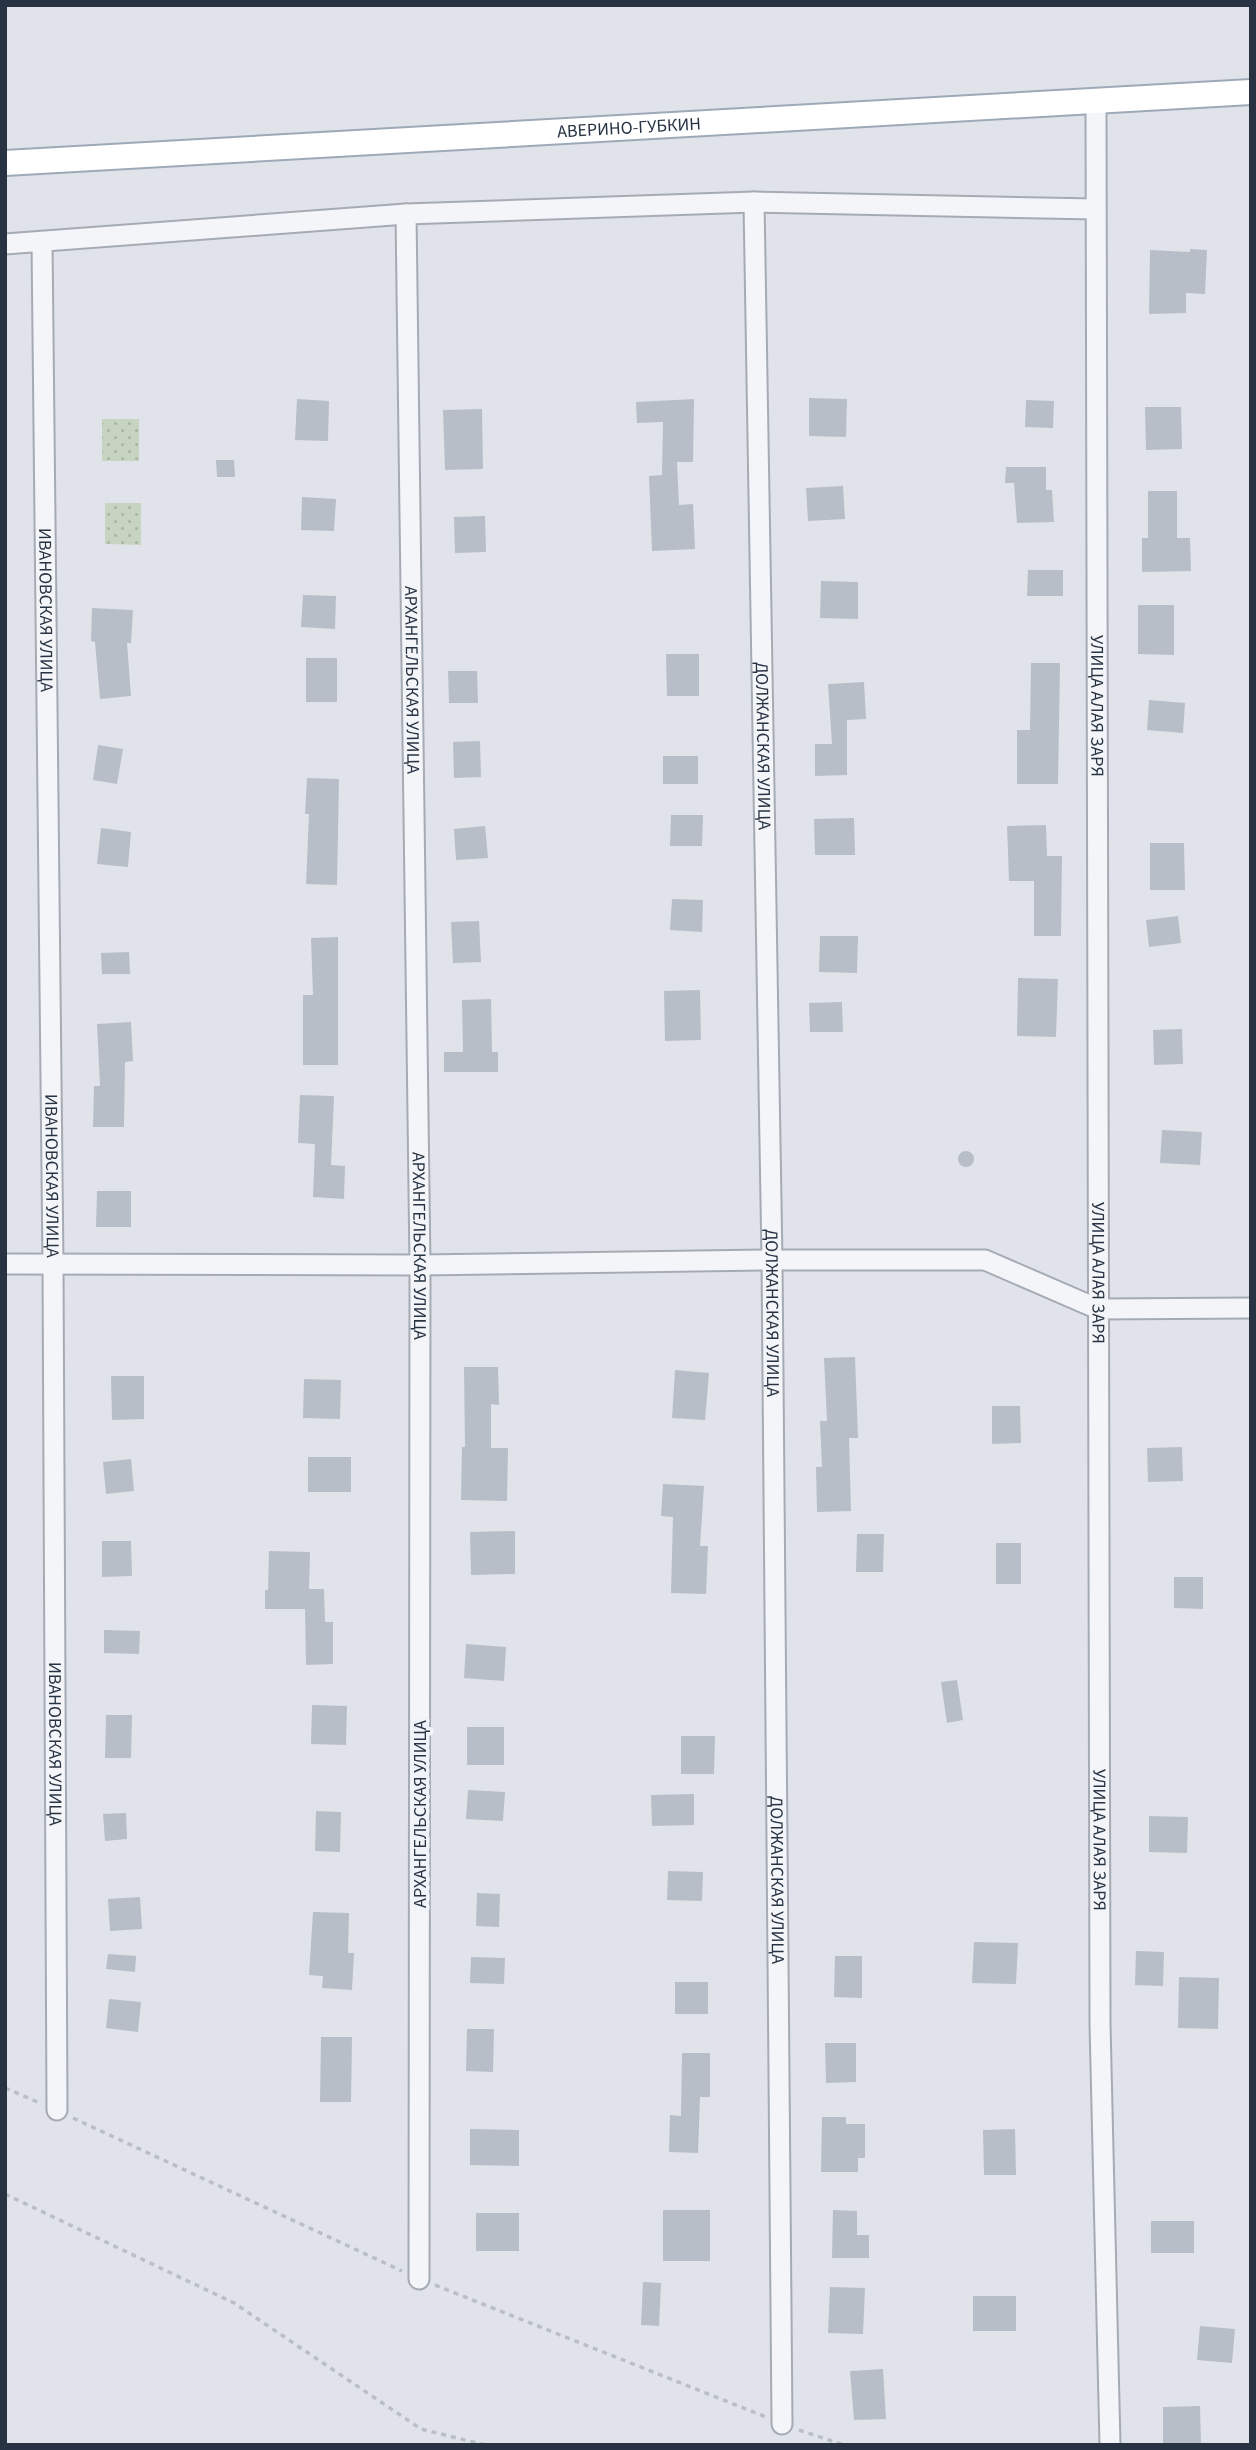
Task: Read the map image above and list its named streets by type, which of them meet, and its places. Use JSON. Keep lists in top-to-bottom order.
{
  "streets": {
    "main road": ["АВЕРИНО-ГУБКИН"],
    "street": [
      "ИВАНОВСКАЯ УЛИЦА",
      "АРХАНГЕЛЬСКАЯ УЛИЦА",
      "УЛИЦА АЛАЯ ЗАРЯ",
      "ДОЛЖАНСКАЯ УЛИЦА"
    ]
  },
  "crossings": [
    ["АВЕРИНО-ГУБКИН", "УЛИЦА АЛАЯ ЗАРЯ"]
  ]
}
